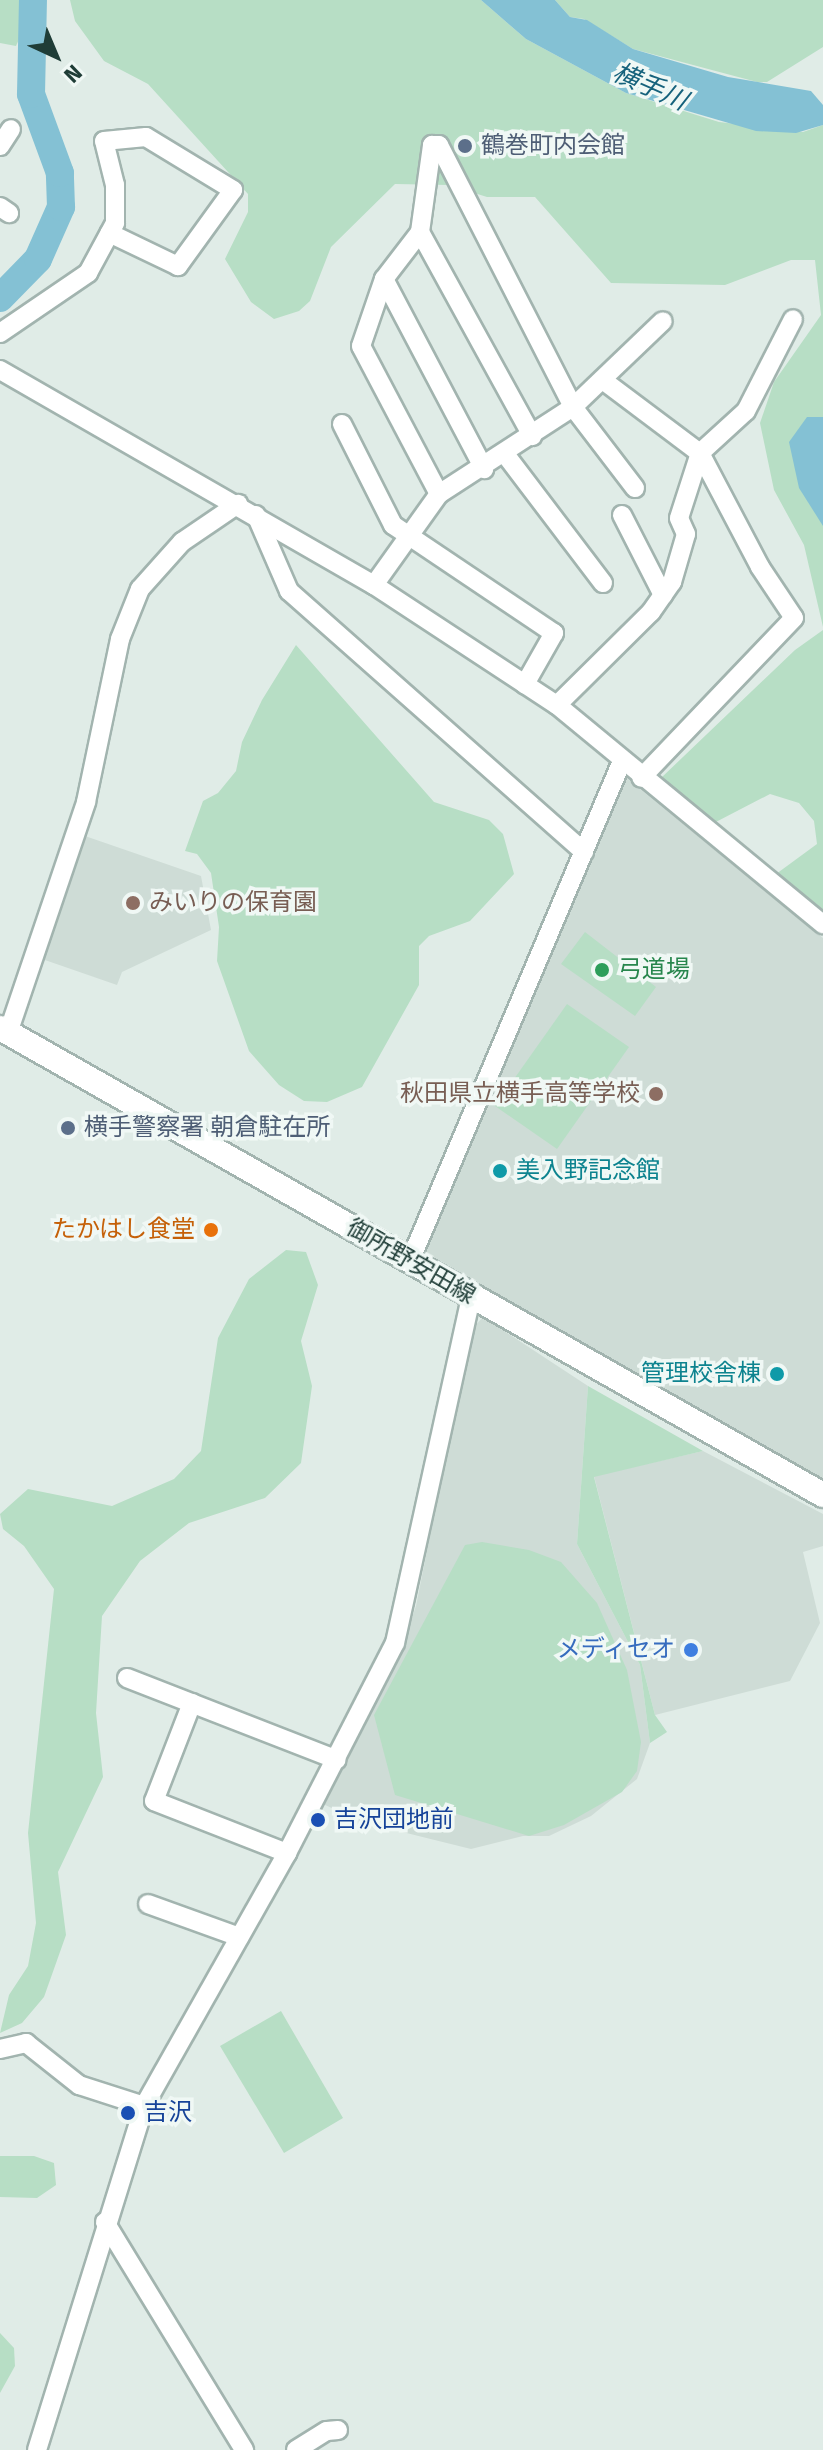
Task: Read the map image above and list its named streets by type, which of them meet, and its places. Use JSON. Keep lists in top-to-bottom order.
{
  "streets": {
    "main road": ["御所野安田線"]
  },
  "water": ["横手川"],
  "places": [
    "鶴巻町内会館",
    "みいりの保育園",
    "弓道場",
    "秋田県立横手高等学校",
    "横手警察署 朝倉駐在所",
    "美入野記念館",
    "たかはし食堂",
    "管理校舎棟",
    "メディセオ",
    "吉沢団地前",
    "吉沢"
  ],
  "north": "bottom right"
}
